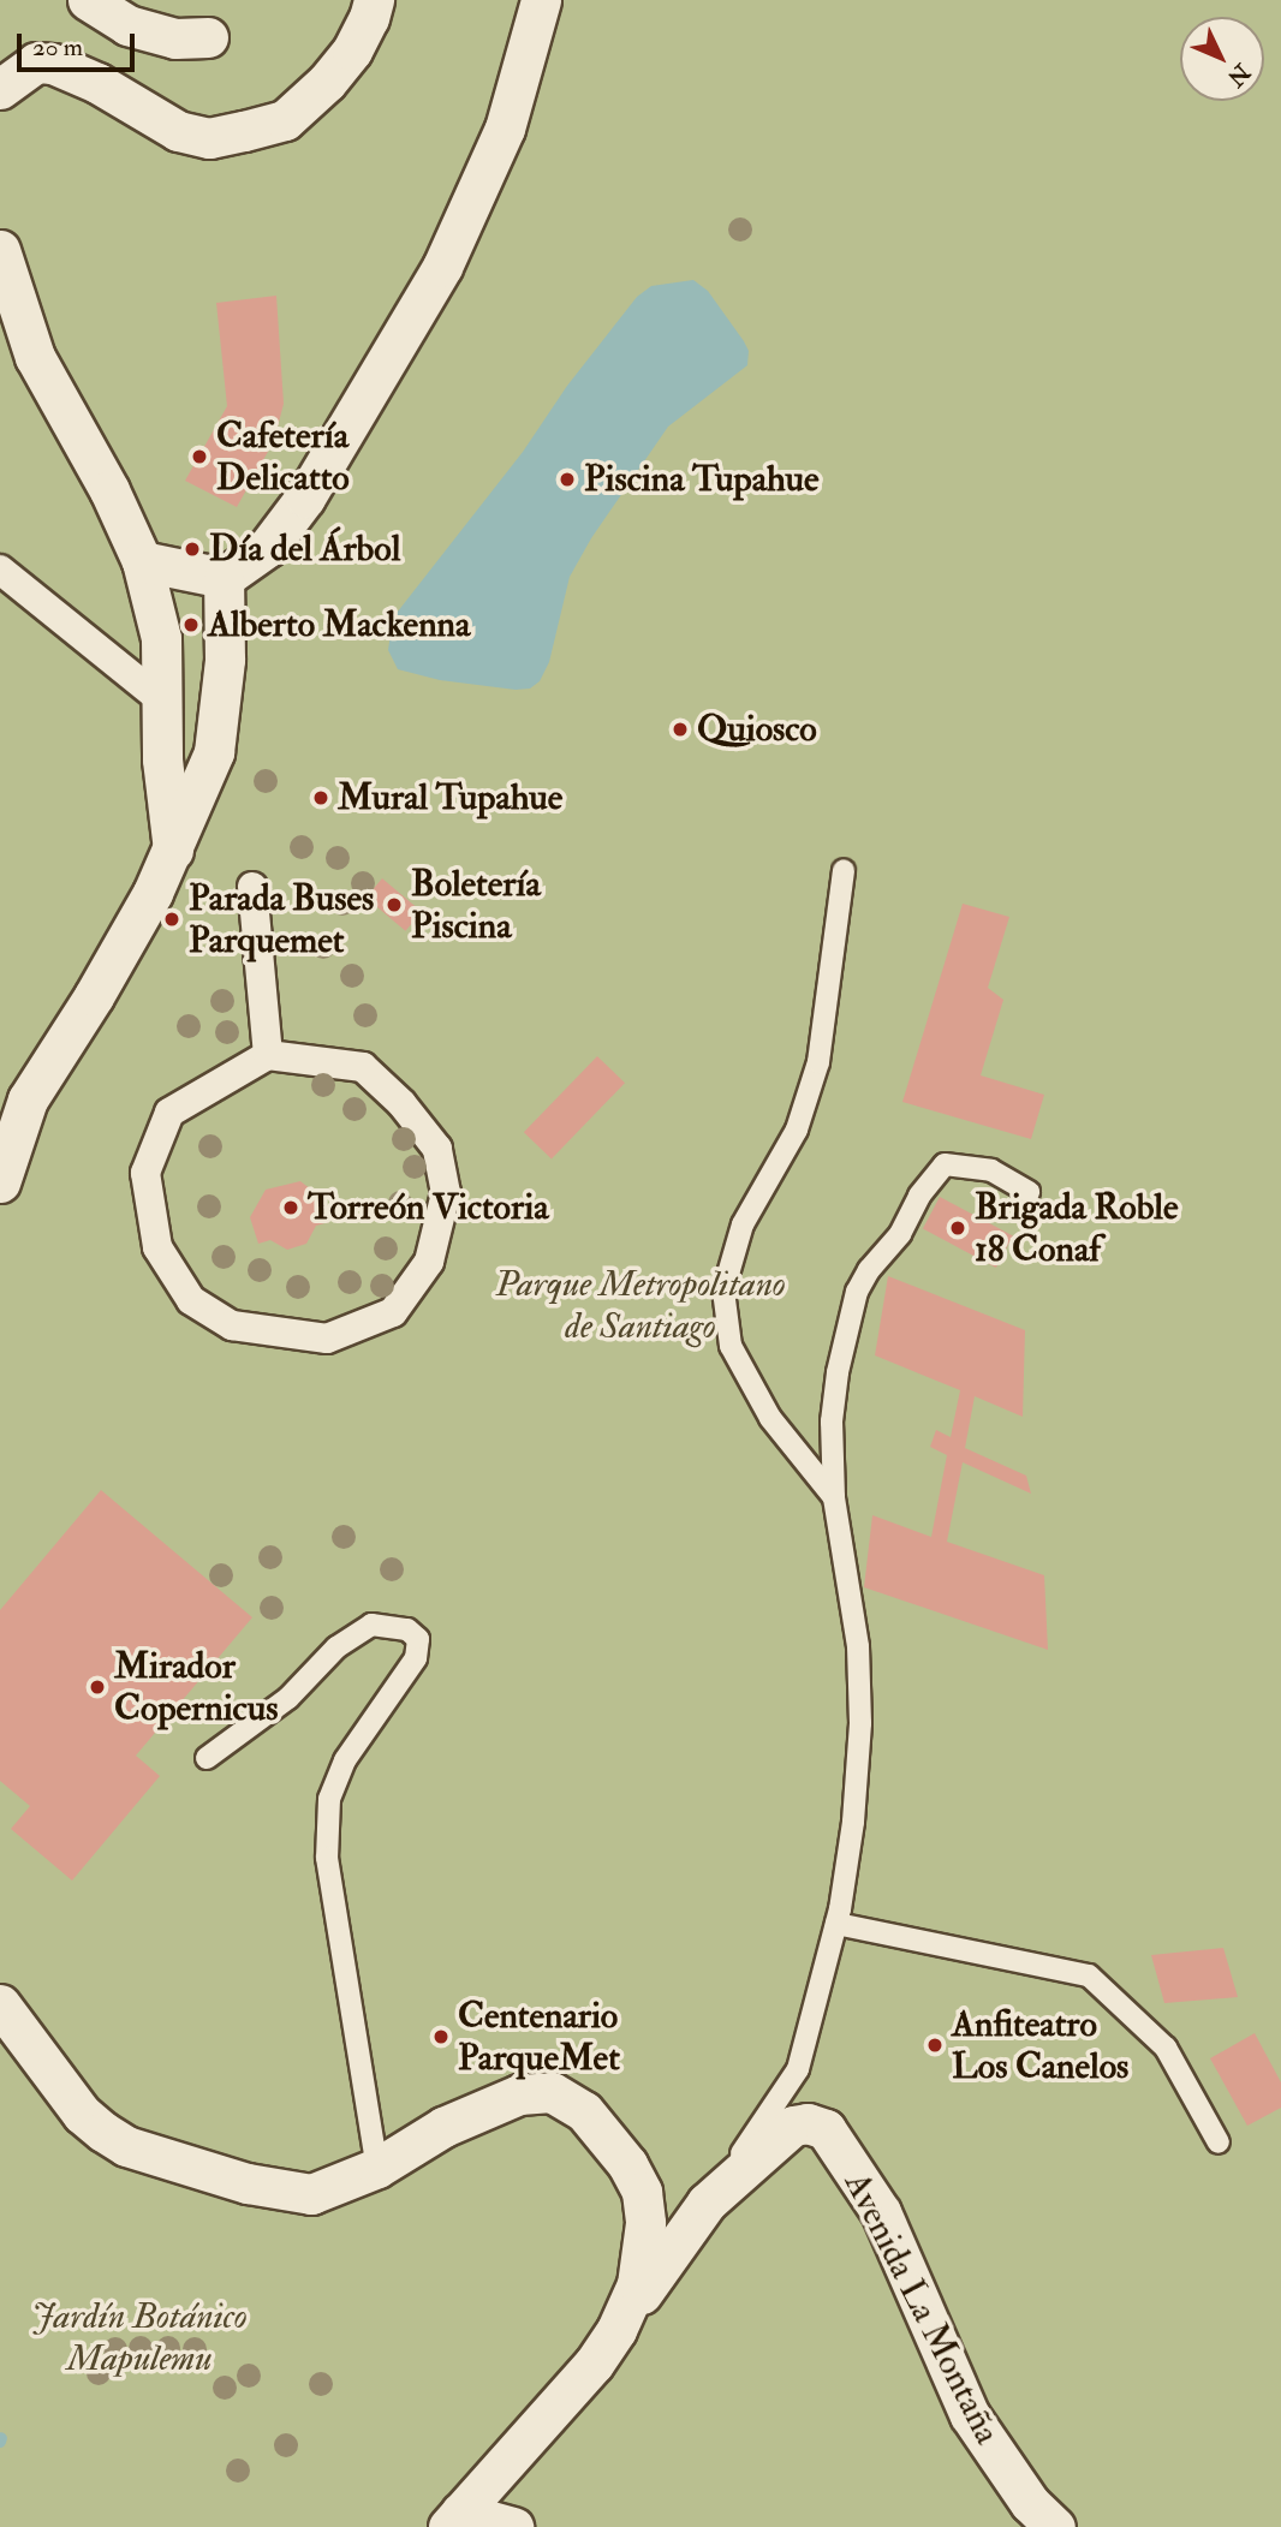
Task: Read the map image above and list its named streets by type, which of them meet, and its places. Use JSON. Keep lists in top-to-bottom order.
{
  "streets": {
    "street": ["Avenida La Montaña"]
  },
  "parks": ["Parque Metropolitano de Santiago", "Jardín Botánico Mapulemu"],
  "places": [
    "Cafetería Delicatto",
    "Piscina Tupahue",
    "Día del Árbol",
    "Alberto Mackenna",
    "Quiosco",
    "Mural Tupahue",
    "Boletería Piscina",
    "Parada Buses Parquemet",
    "Torreón Victoria",
    "Brigada Roble 18 Conaf",
    "Mirador Copernicus",
    "Centenario ParqueMet",
    "Anfiteatro Los Canelos"
  ],
  "scale_bar": "20 m",
  "north": "bottom right"
}
